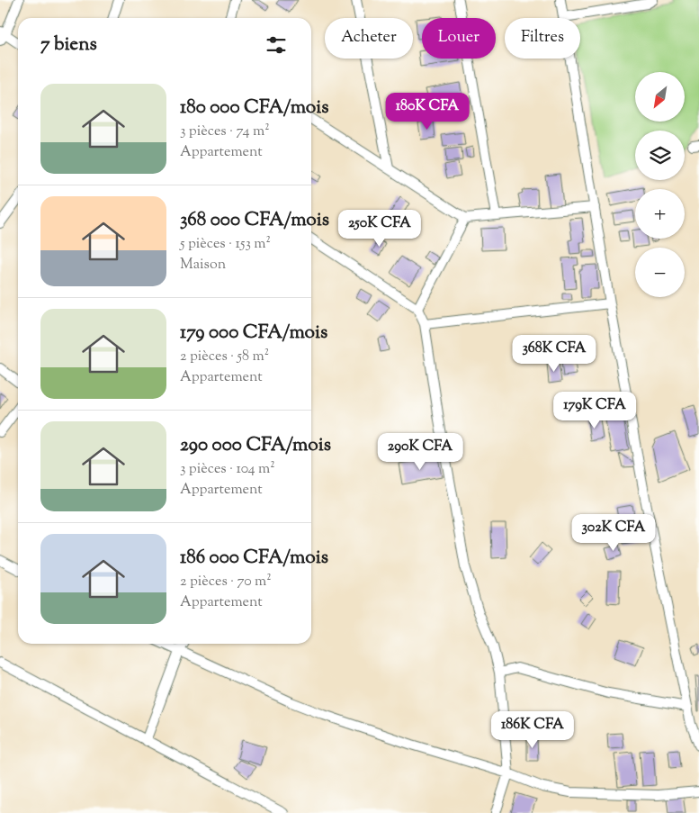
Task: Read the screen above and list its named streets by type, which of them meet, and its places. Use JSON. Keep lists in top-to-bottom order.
{
  "north": "bottom left",
  "page": {
    "chip": ["Acheter", "Louer", "Filtres"],
    "heading": "7 biens",
    "map_buttons": ["+", "−"],
    "list": [
      {
        "name": "180 000 CFA/mois",
        "note": "3 pièces · 74 m² · Appartement"
      },
      {
        "name": "368 000 CFA/mois",
        "note": "5 pièces · 153 m² · Maison"
      },
      {
        "name": "179 000 CFA/mois",
        "note": "2 pièces · 58 m² · Appartement"
      },
      {
        "name": "290 000 CFA/mois",
        "note": "3 pièces · 104 m² · Appartement"
      },
      {
        "name": "186 000 CFA/mois",
        "note": "2 pièces · 70 m² · Appartement"
      }
    ],
    "price": [
      "180K CFA",
      "250K CFA",
      "368K CFA",
      "179K CFA",
      "290K CFA",
      "302K CFA",
      "186K CFA"
    ]
  }
}
